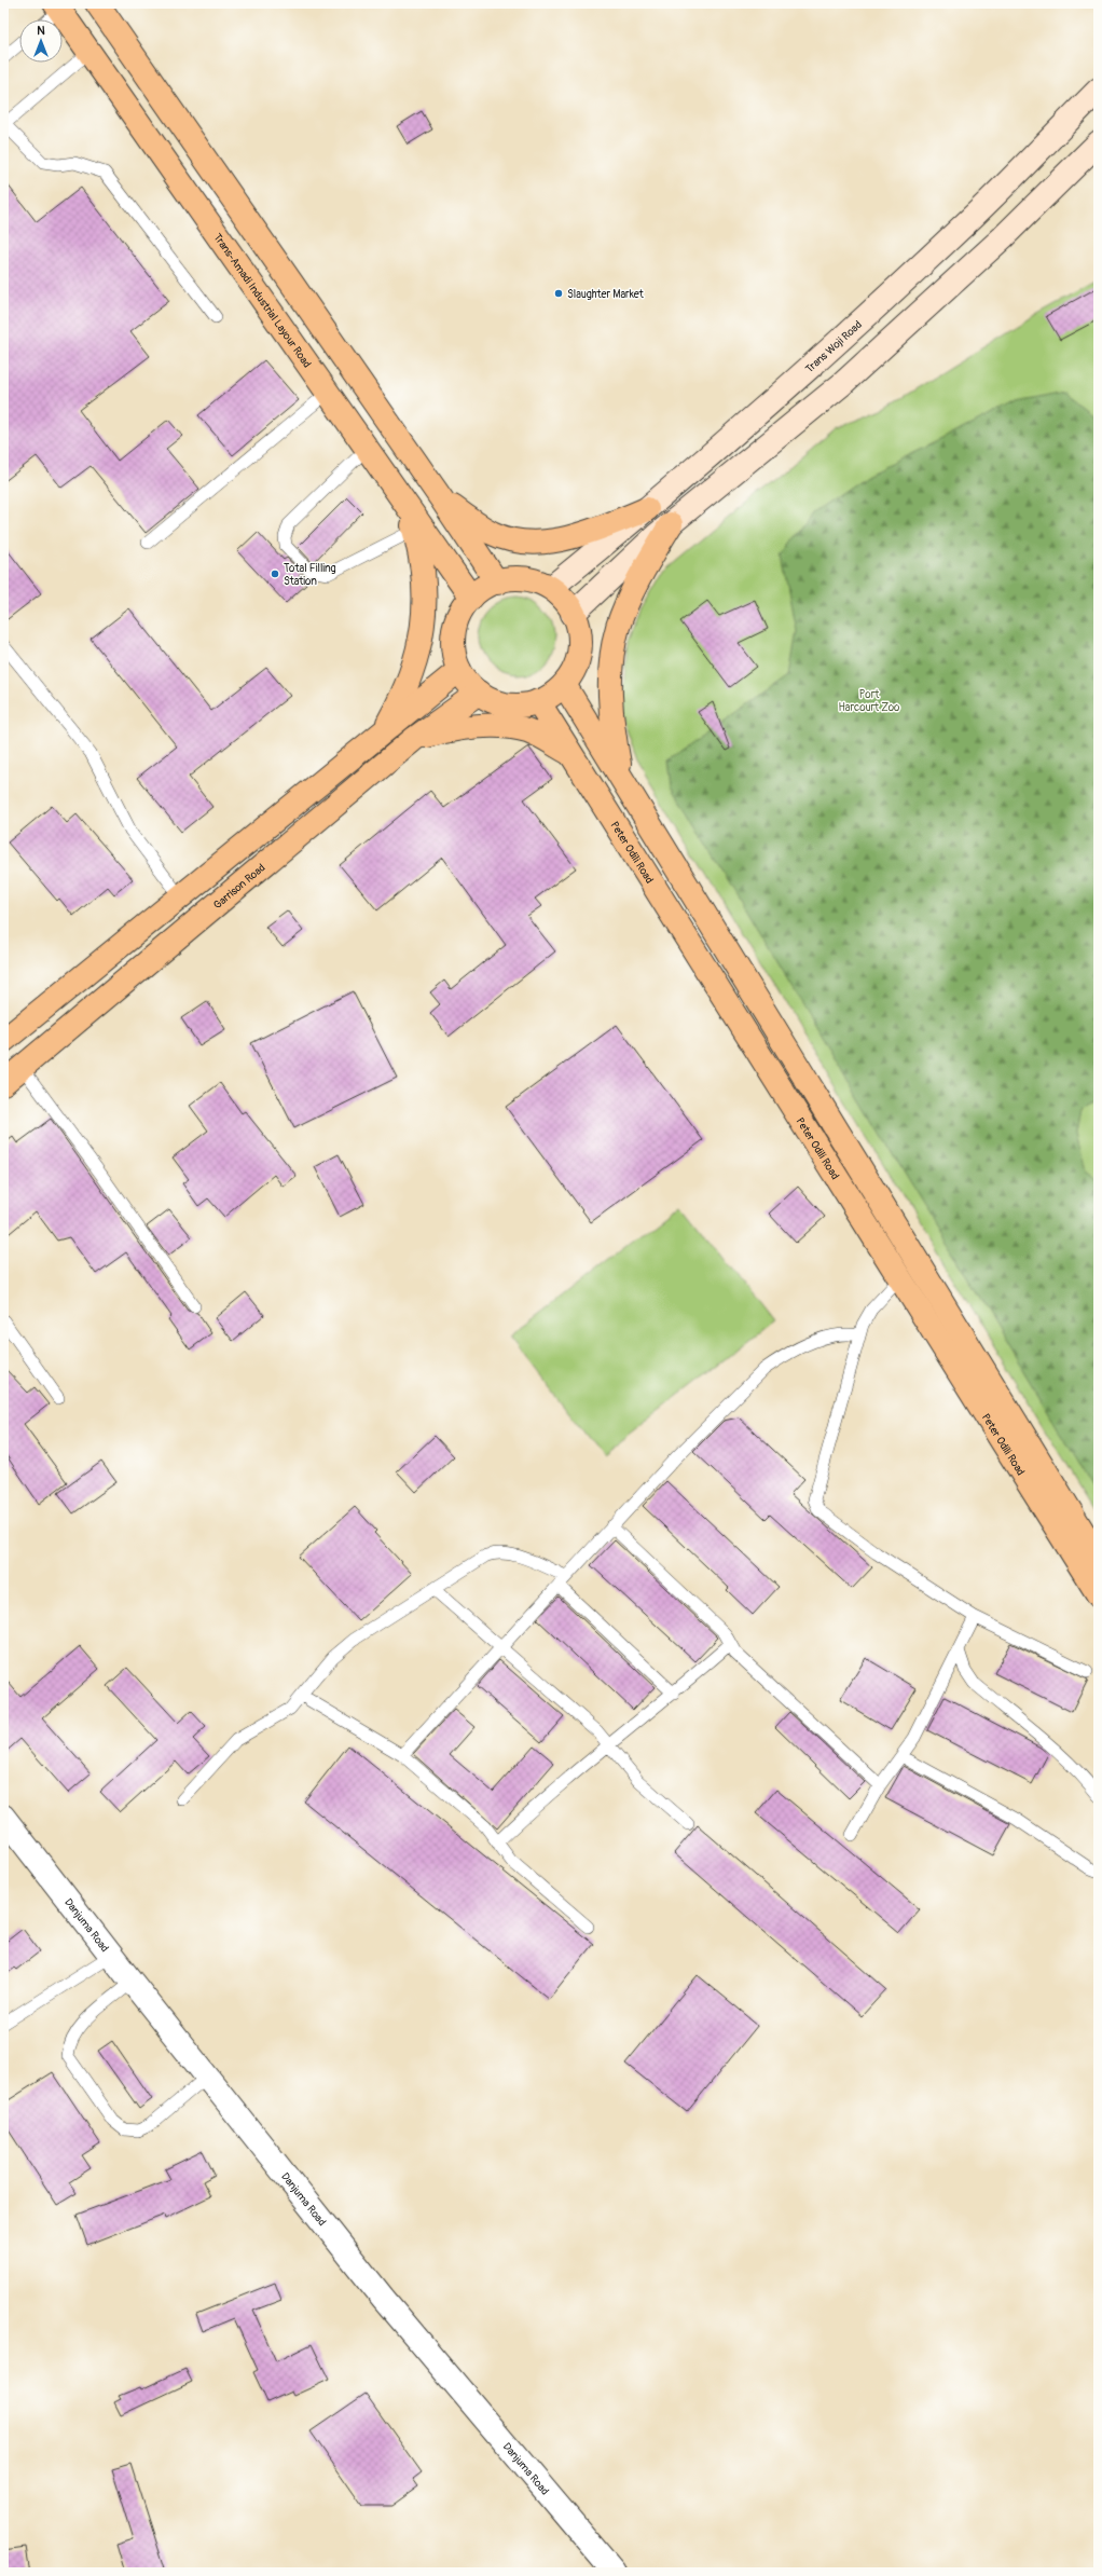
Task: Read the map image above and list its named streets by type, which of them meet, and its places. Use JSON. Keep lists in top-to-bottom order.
{
  "streets": {
    "main road": [
      "Trans-Amadi Industrial Layour Road",
      "Trans Woji Road",
      "Peter Odili Road",
      "Garrison Road"
    ],
    "street": ["Danjuma Road"]
  },
  "crossings": [
    ["Trans-Amadi Industrial Layour Road", "Trans Woji Road"],
    ["Trans-Amadi Industrial Layour Road", "Peter Odili Road"],
    ["Trans-Amadi Industrial Layour Road", "Garrison Road"],
    ["Trans Woji Road", "Peter Odili Road"],
    ["Trans Woji Road", "Garrison Road"],
    ["Peter Odili Road", "Garrison Road"]
  ],
  "parks": ["Port Harcourt Zoo"],
  "places": ["Slaughter Market", "Total Filling Station"],
  "north": "top"
}
